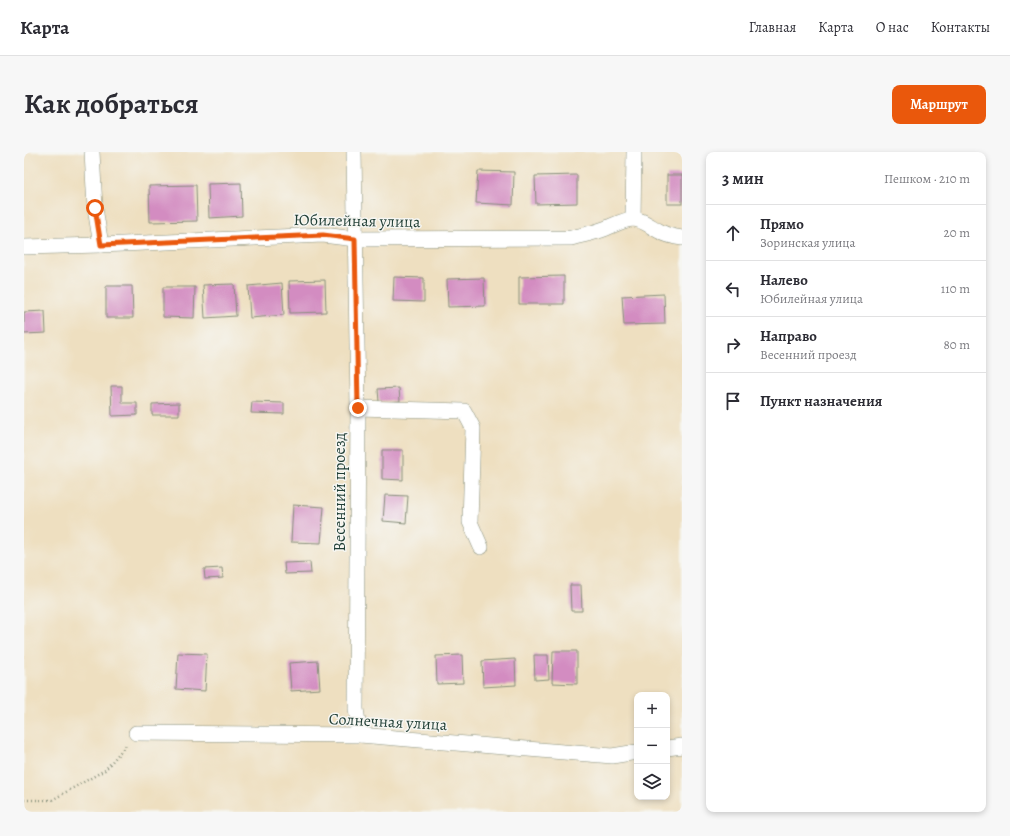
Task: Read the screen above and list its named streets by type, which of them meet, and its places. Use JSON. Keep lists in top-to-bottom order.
{
  "streets": {
    "street": ["Юбилейная улица", "Весенний проезд", "Солнечная улица"]
  },
  "crossings": [
    ["Юбилейная улица", "Весенний проезд"],
    ["Весенний проезд", "Солнечная улица"]
  ],
  "page": {
    "header": "Карта",
    "nav": [
      "Главная",
      "Карта",
      "О нас",
      "Контакты"
    ],
    "title": "Как добраться",
    "buttons": "Маршрут",
    "heading": ["3 мин", "Пешком · 210 m"],
    "list": [
      ["Прямо", "Зоринская улица", "20 m"],
      ["Налево", "Юбилейная улица", "110 m"],
      ["Направо", "Весенний проезд", "80 m"],
      "Пункт назначения"
    ],
    "map_buttons": ["+", "−"]
  }
}
